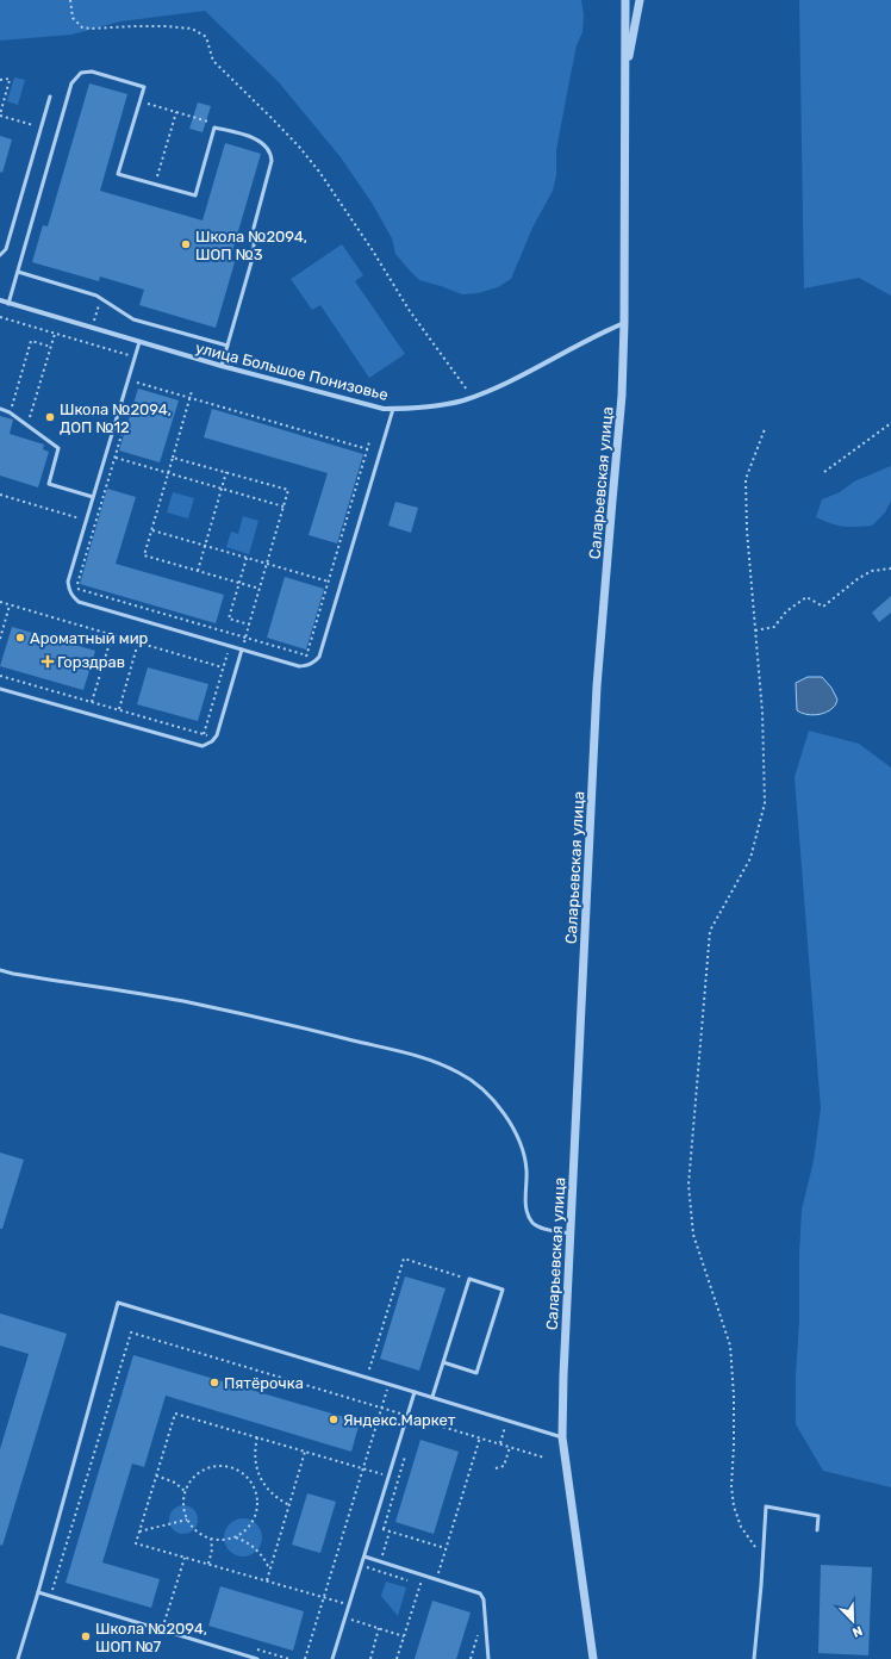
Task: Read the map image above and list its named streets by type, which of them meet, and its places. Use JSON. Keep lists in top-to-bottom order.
{
  "streets": {
    "street": ["улица Большое Понизовье", "Саларьевская улица"]
  },
  "crossings": [
    ["улица Большое Понизовье", "Саларьевская улица"]
  ],
  "places": {
    "other": [
      "Школа №2094, ШОП №3",
      "Школа №2094, ДОП №12",
      "Ароматный мир",
      "Пятёрочка",
      "Яндекс.Маркет",
      "Школа №2094, ШОП №7"
    ],
    "health": ["Горздрав"]
  },
  "north": "bottom right"
}
